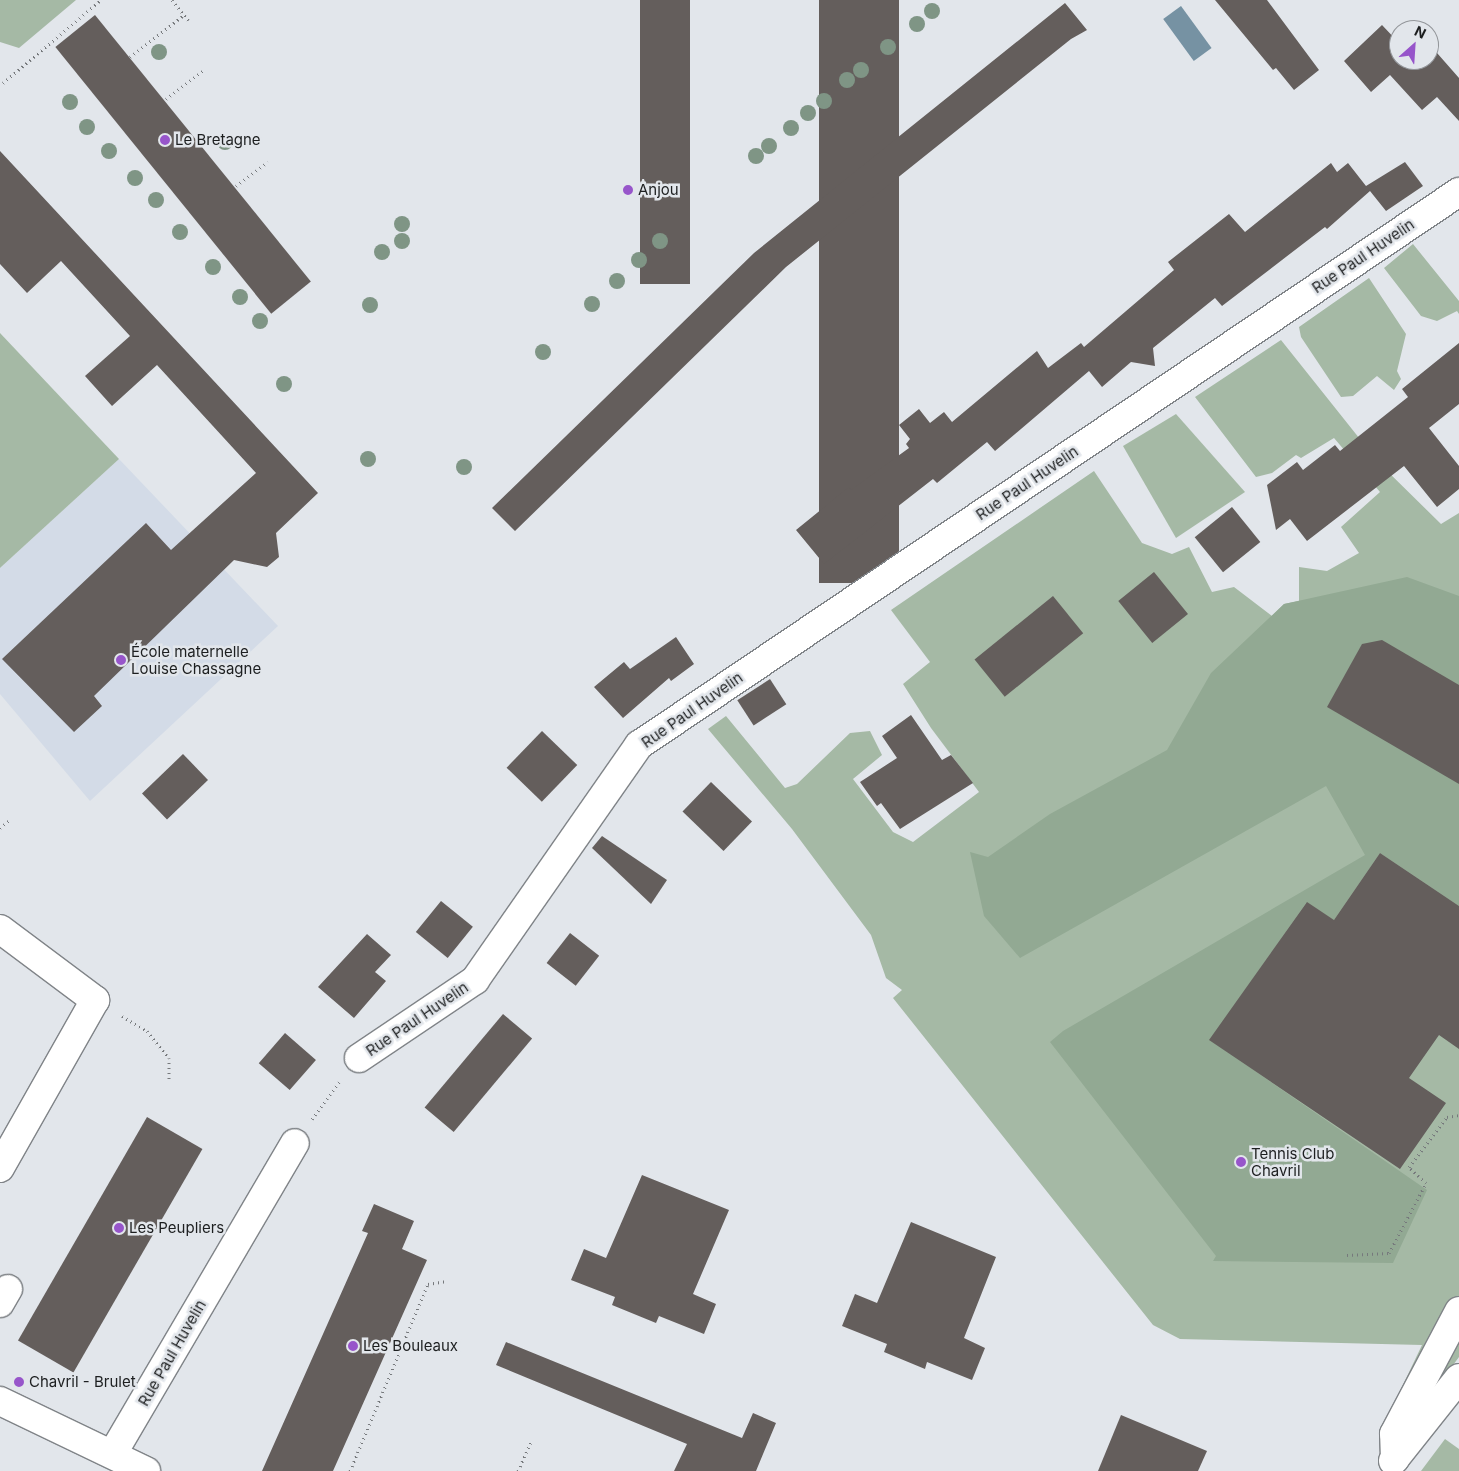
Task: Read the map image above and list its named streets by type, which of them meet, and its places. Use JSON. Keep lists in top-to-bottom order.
{
  "streets": {
    "street": ["Rue Paul Huvelin"]
  },
  "places": [
    "Le Bretagne",
    "Anjou",
    "École maternelle Louise Chassagne",
    "Tennis Club Chavril",
    "Les Peupliers",
    "Les Bouleaux",
    "Chavril - Brulet"
  ],
  "north": "top right"
}
